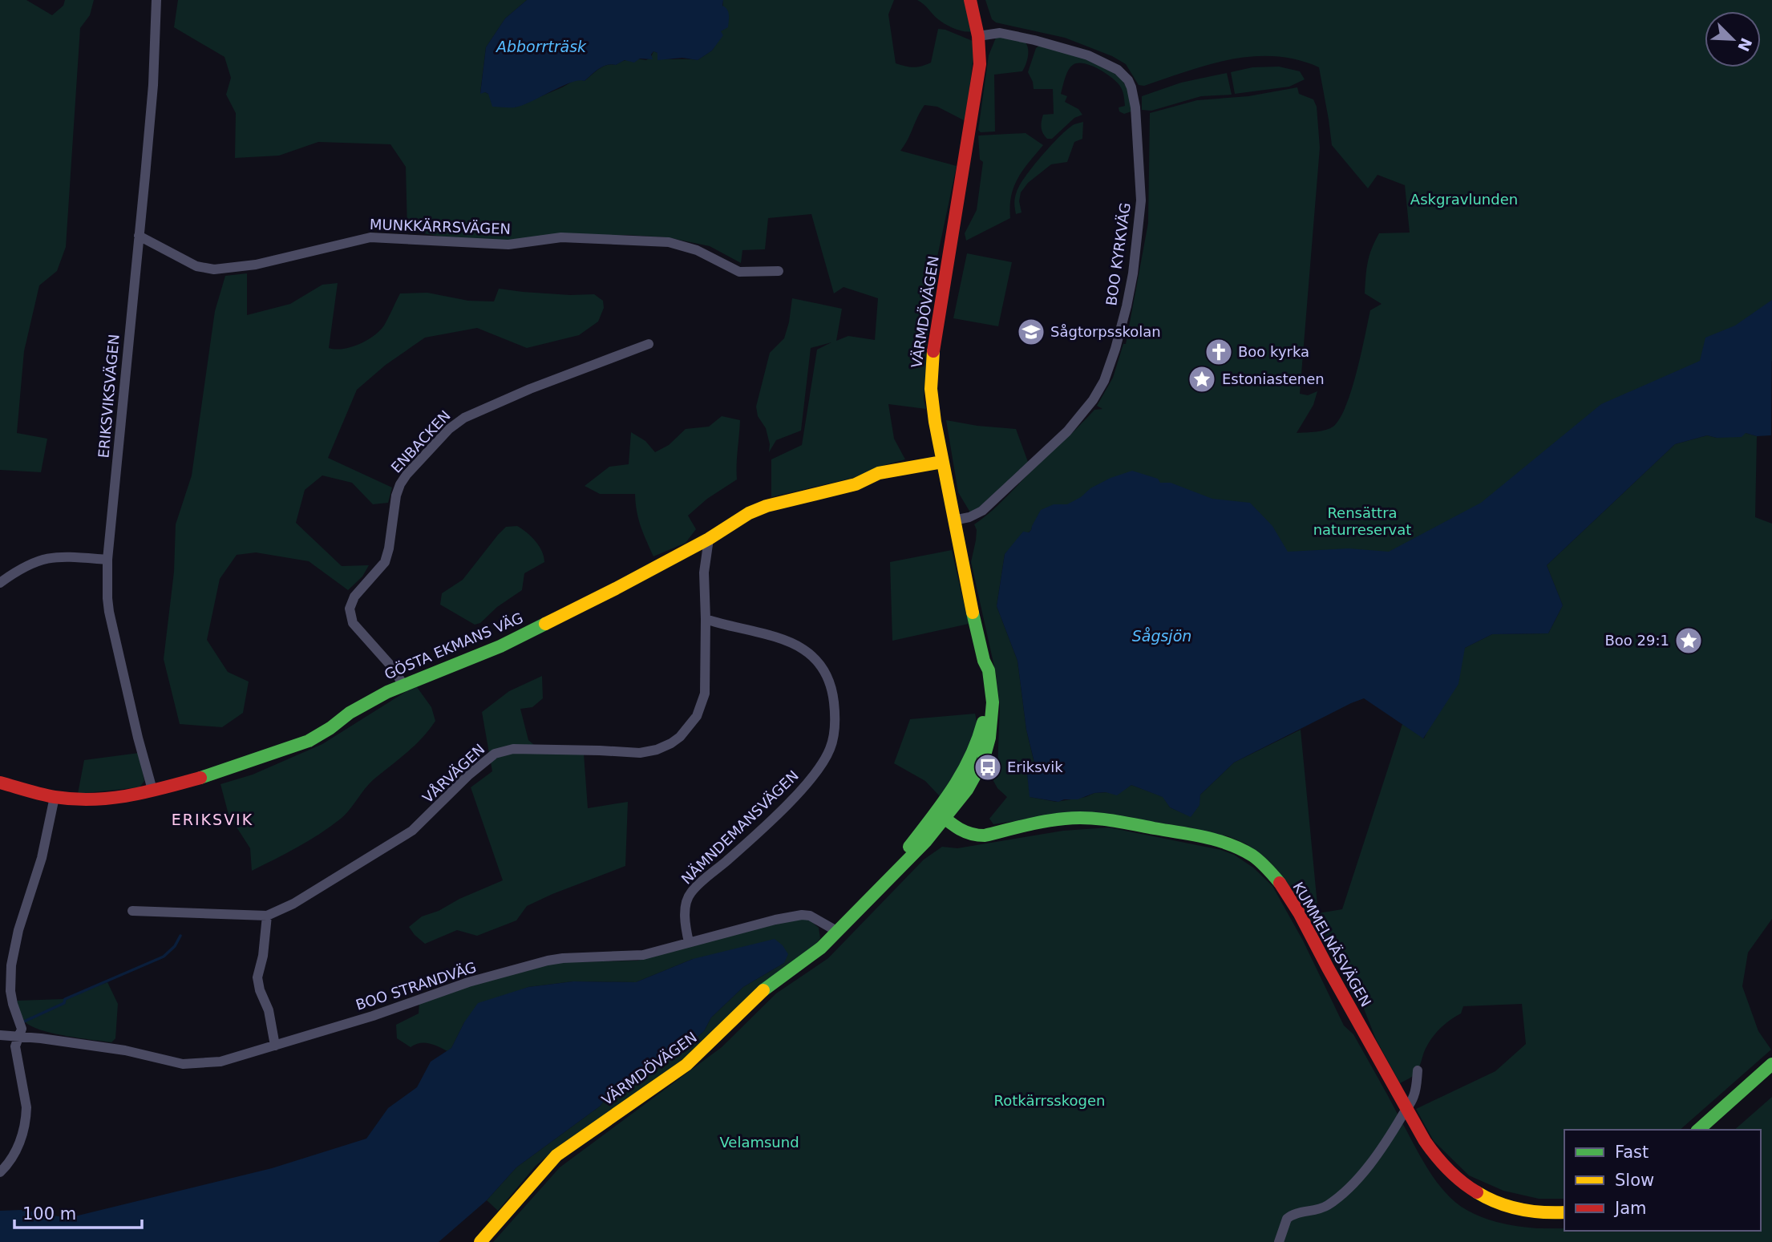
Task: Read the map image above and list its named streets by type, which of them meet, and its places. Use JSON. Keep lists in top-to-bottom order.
{
  "streets": {
    "street": [
      "MUNKKÄRRSVÄGEN",
      "BOO KYRKVÄG",
      "VÄRMDÖVÄGEN",
      "ERIKSVIKSVÄGEN",
      "ENBACKEN",
      "GÖSTA EKMANS VÄG",
      "VÅRVÄGEN",
      "NÄMNDEMANSVÄGEN",
      "KUMMELNÄSVÄGEN",
      "BOO STRANDVÄG"
    ]
  },
  "crossings": [
    ["MUNKKÄRRSVÄGEN", "ERIKSVIKSVÄGEN"],
    ["BOO KYRKVÄG", "VÄRMDÖVÄGEN"],
    ["VÄRMDÖVÄGEN", "GÖSTA EKMANS VÄG"],
    ["VÄRMDÖVÄGEN", "KUMMELNÄSVÄGEN"],
    ["VÄRMDÖVÄGEN", "BOO STRANDVÄG"],
    ["ERIKSVIKSVÄGEN", "GÖSTA EKMANS VÄG"],
    ["ENBACKEN", "GÖSTA EKMANS VÄG"],
    ["GÖSTA EKMANS VÄG", "VÅRVÄGEN"],
    ["VÅRVÄGEN", "NÄMNDEMANSVÄGEN"],
    ["NÄMNDEMANSVÄGEN", "BOO STRANDVÄG"]
  ],
  "districts": ["ERIKSVIK"],
  "water": ["Abborrträsk", "Sågsjön"],
  "parks": [
    "Askgravlunden",
    "Rensättra naturreservat",
    "Rotkärrsskogen",
    "Velamsund"
  ],
  "places": {
    "school or university": ["Sågtorpsskolan"],
    "church": ["Boo kyrka"],
    "place": ["Estoniastenen", "Boo 29:1"],
    "bus stop": ["Eriksvik"]
  },
  "legend": ["Fast", "Slow", "Jam"],
  "scale_bar": "100 m",
  "north": "bottom right"
}
